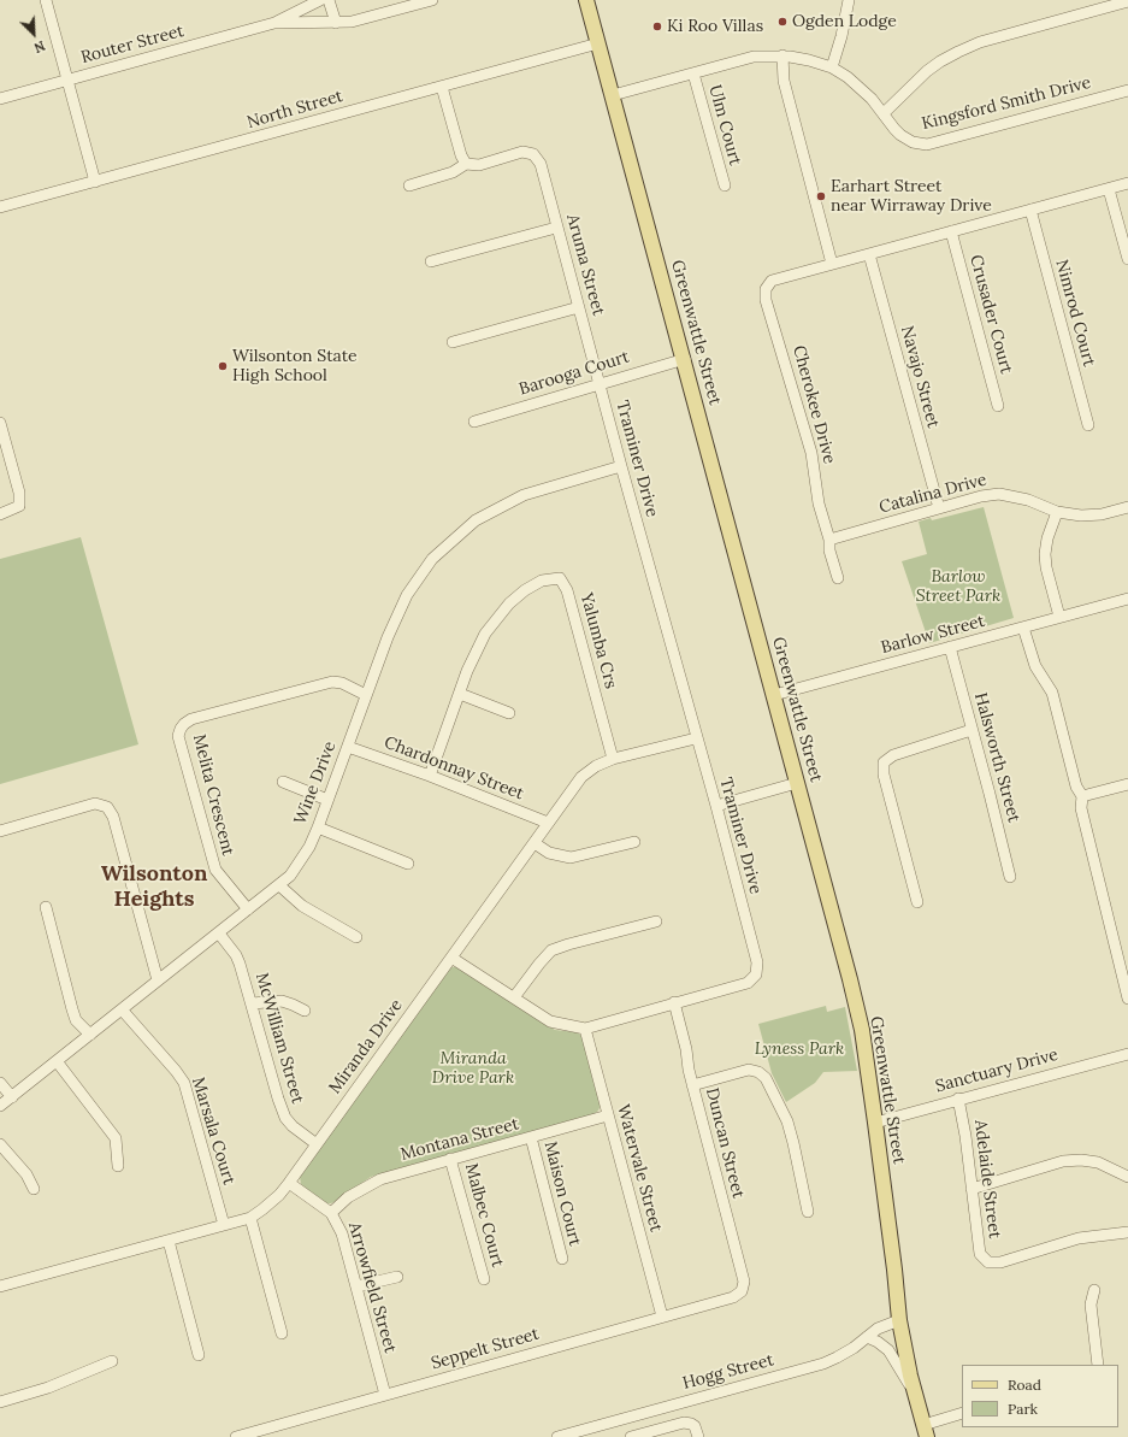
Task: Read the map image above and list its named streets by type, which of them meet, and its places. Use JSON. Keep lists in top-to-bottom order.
{
  "streets": {
    "main road": ["Greenwattle Street"],
    "street": [
      "Router Street",
      "Kingsford Smith Drive",
      "North Street",
      "Ulm Court",
      "Aruma Street",
      "Nimrod Court",
      "Crusader Court",
      "Barooga Court",
      "Navajo Street",
      "Cherokee Drive",
      "Traminer Drive",
      "Catalina Drive",
      "Barlow Street",
      "Yalumba Crs",
      "Halsworth Street",
      "Chardonnay Street",
      "Wine Drive",
      "Melita Crescent",
      "McWilliam Street",
      "Miranda Drive",
      "Sanctuary Drive",
      "Marsala Court",
      "Montana Street",
      "Duncan Street",
      "Watervale Street",
      "Adelaide Street",
      "Maison Court",
      "Malbec Court",
      "Arrowfield Street",
      "Seppelt Street",
      "Hogg Street"
    ]
  },
  "crossings": [
    ["Kingsford Smith Drive", "Ulm Court"],
    ["Kingsford Smith Drive", "Greenwattle Street"],
    ["North Street", "Greenwattle Street"],
    ["Aruma Street", "Barooga Court"],
    ["Aruma Street", "Traminer Drive"],
    ["Greenwattle Street", "Barooga Court"],
    ["Greenwattle Street", "Barlow Street"],
    ["Greenwattle Street", "Sanctuary Drive"],
    ["Greenwattle Street", "Hogg Street"],
    ["Barooga Court", "Traminer Drive"],
    ["Navajo Street", "Catalina Drive"],
    ["Cherokee Drive", "Catalina Drive"],
    ["Traminer Drive", "Wine Drive"],
    ["Traminer Drive", "Miranda Drive"],
    ["Traminer Drive", "Duncan Street"],
    ["Traminer Drive", "Watervale Street"],
    ["Barlow Street", "Halsworth Street"],
    ["Yalumba Crs", "Chardonnay Street"],
    ["Yalumba Crs", "Miranda Drive"],
    ["Chardonnay Street", "Wine Drive"],
    ["Chardonnay Street", "Miranda Drive"],
    ["Wine Drive", "Melita Crescent"],
    ["Wine Drive", "McWilliam Street"],
    ["Wine Drive", "Marsala Court"],
    ["McWilliam Street", "Miranda Drive"],
    ["Miranda Drive", "Marsala Court"],
    ["Miranda Drive", "Arrowfield Street"],
    ["Sanctuary Drive", "Adelaide Street"],
    ["Montana Street", "Watervale Street"],
    ["Montana Street", "Maison Court"],
    ["Montana Street", "Malbec Court"],
    ["Montana Street", "Arrowfield Street"],
    ["Duncan Street", "Seppelt Street"],
    ["Watervale Street", "Seppelt Street"],
    ["Arrowfield Street", "Seppelt Street"]
  ],
  "districts": ["Wilsonton Heights"],
  "parks": ["Barlow Street Park", "Lyness Park", "Miranda Drive Park"],
  "places": [
    "Ogden Lodge",
    "Ki Roo Villas",
    "Earhart Street near Wirraway Drive",
    "Wilsonton State High School"
  ],
  "legend": ["Road", "Park"],
  "north": "bottom right"
}
